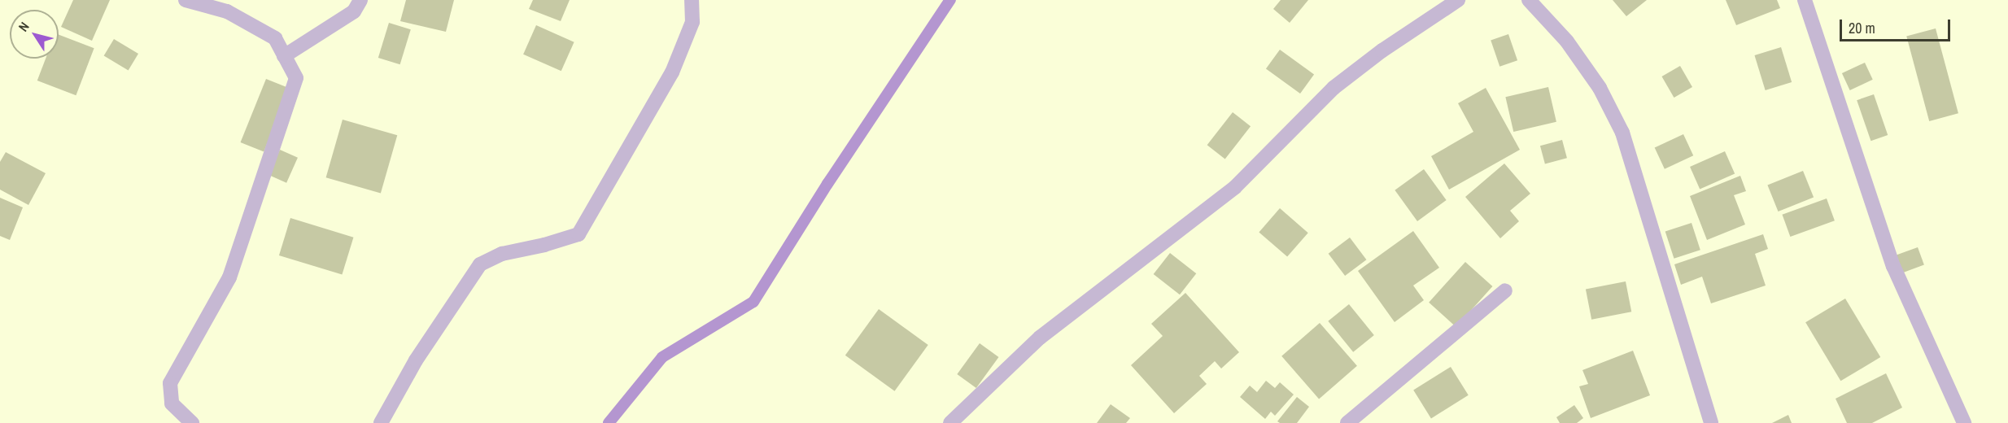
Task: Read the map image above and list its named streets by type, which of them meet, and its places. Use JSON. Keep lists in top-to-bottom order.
{
  "scale_bar": "20 m",
  "north": "top left"
}
